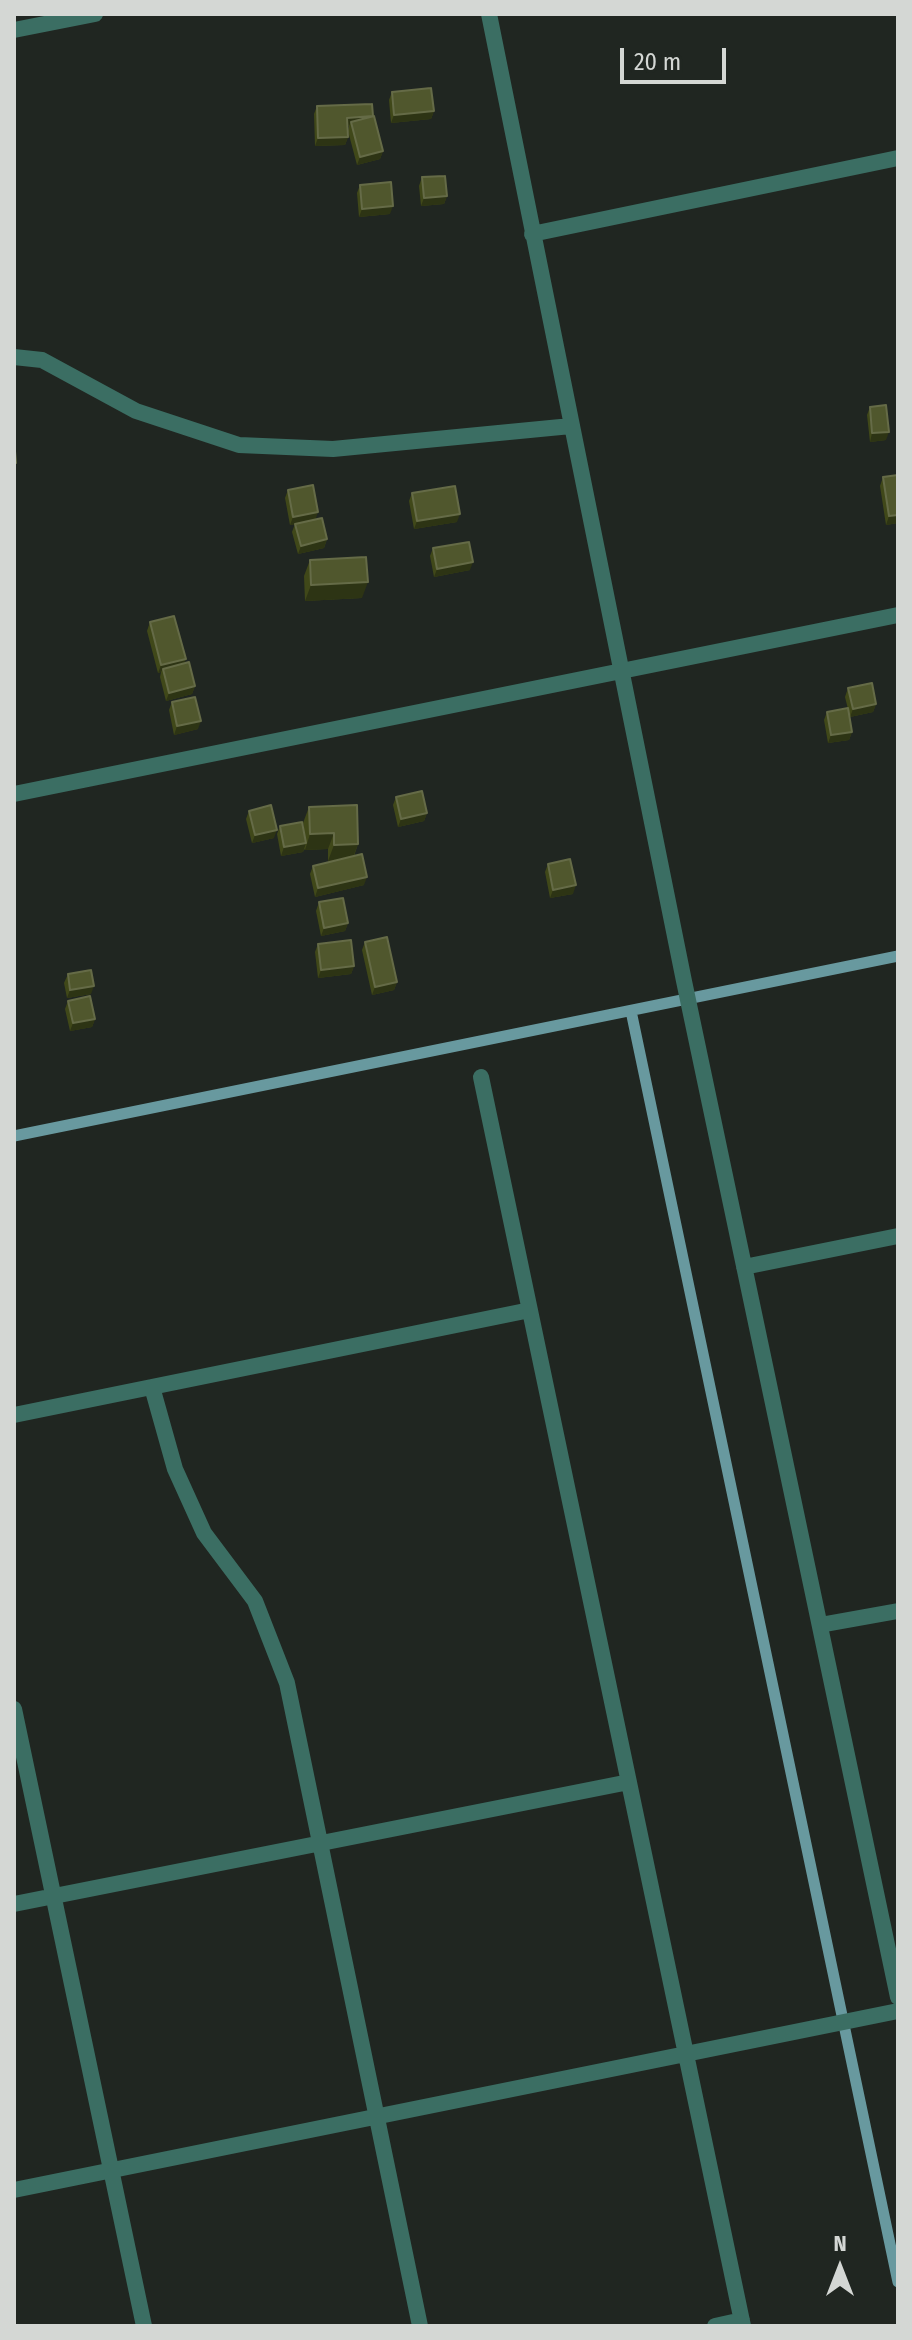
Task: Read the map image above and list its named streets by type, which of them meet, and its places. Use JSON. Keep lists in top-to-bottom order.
{
  "scale_bar": "20 m",
  "north": "top"
}
